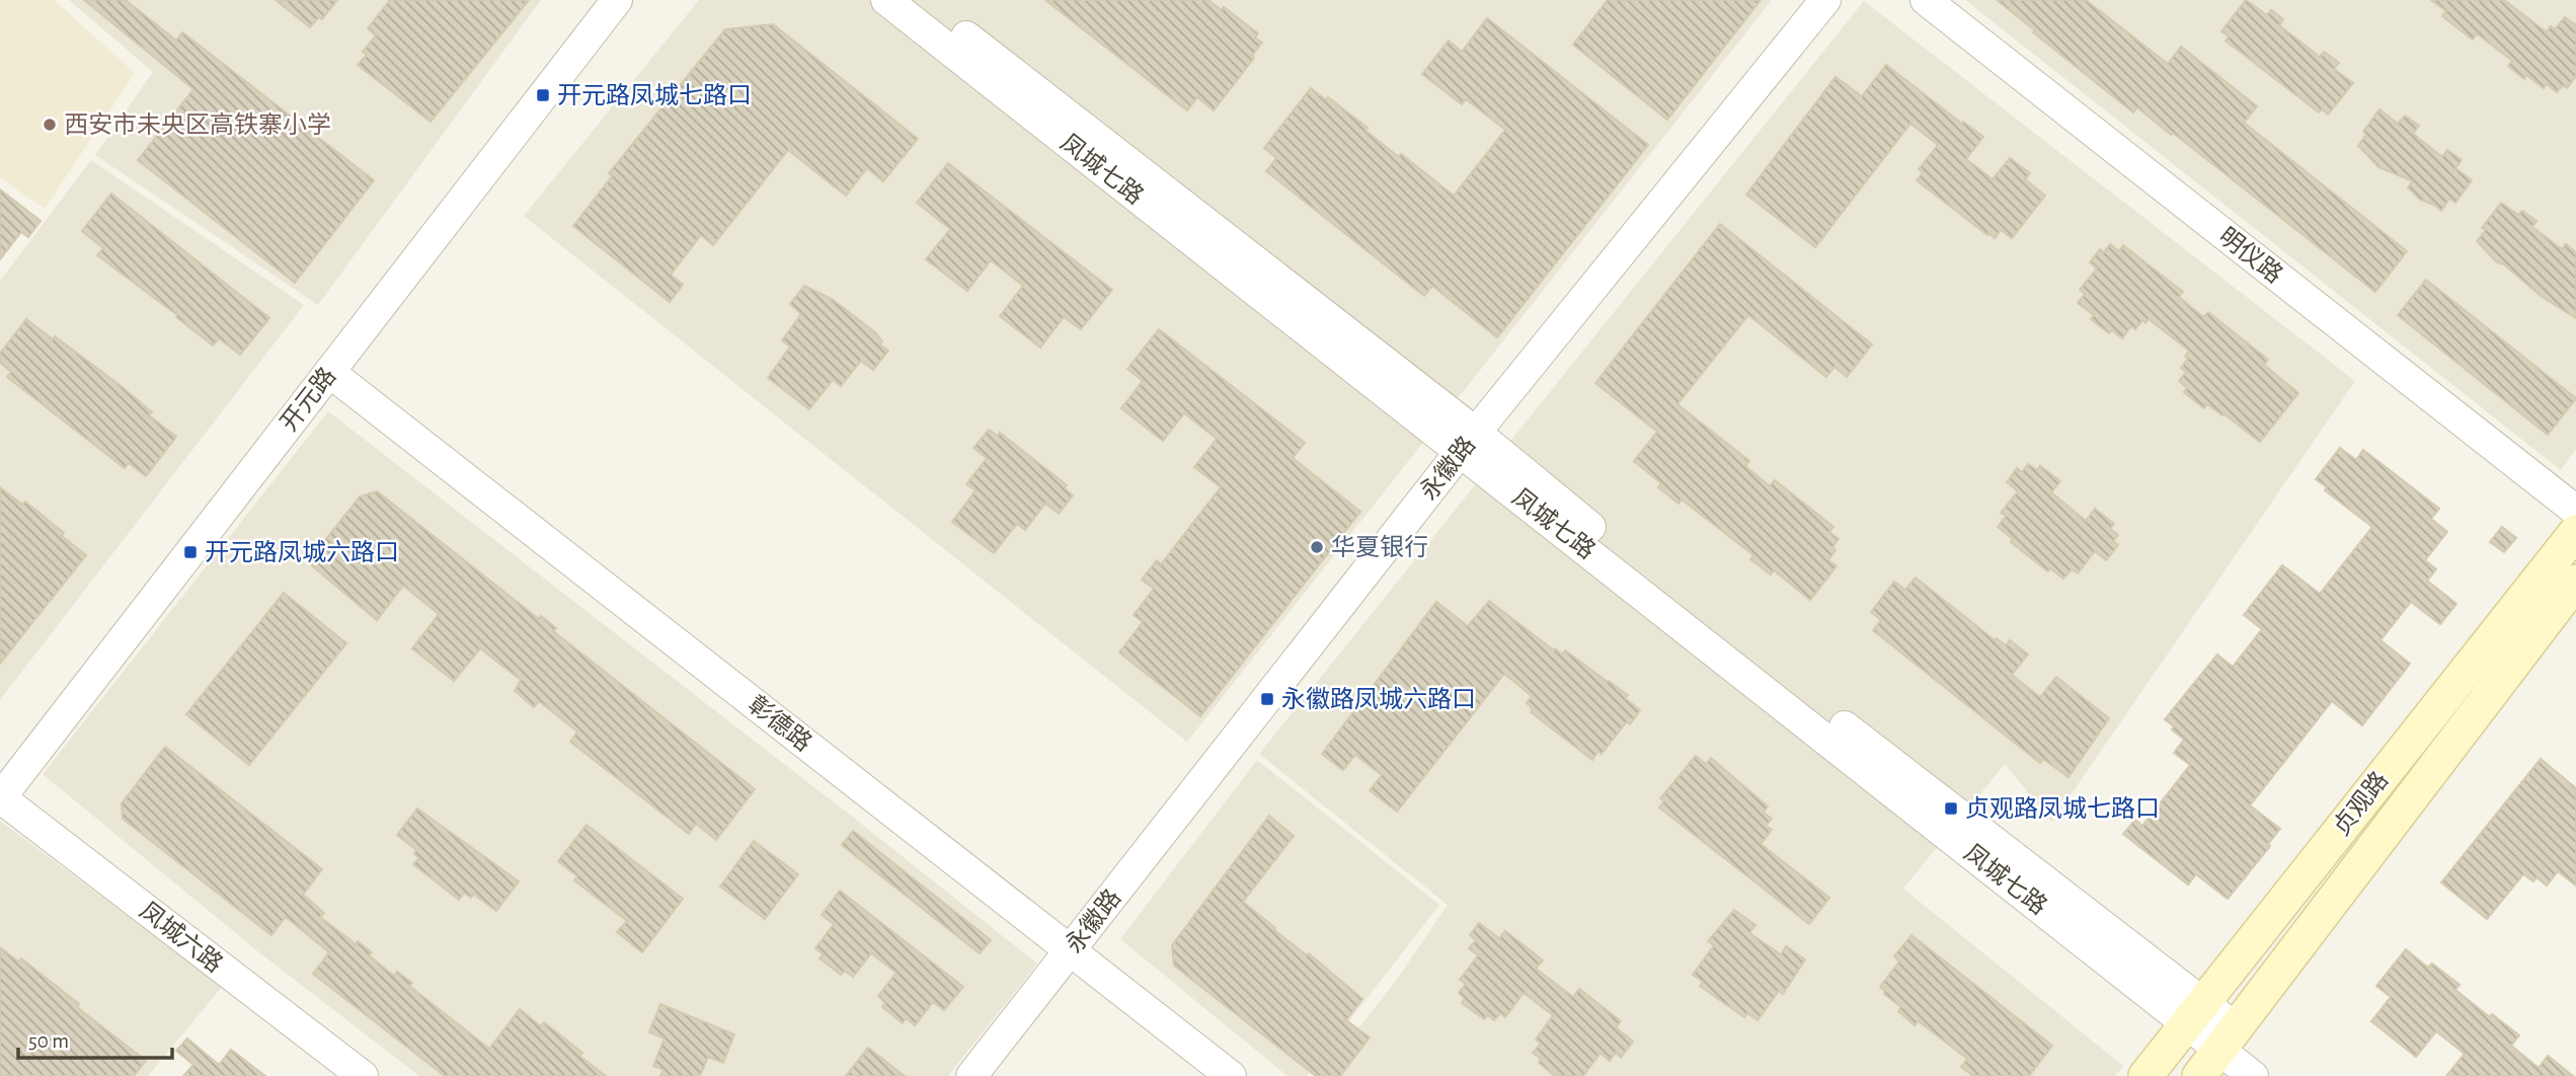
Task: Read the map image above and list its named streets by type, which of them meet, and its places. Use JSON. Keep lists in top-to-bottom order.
{
  "streets": {
    "main road": ["贞观路"],
    "street": [
      "凤城七路",
      "明仪路",
      "开元路",
      "永徽路",
      "彰德路",
      "凤城六路"
    ]
  },
  "crossings": [
    ["凤城七路", "永徽路"],
    ["凤城七路", "贞观路"],
    ["开元路", "彰德路"],
    ["开元路", "凤城六路"],
    ["永徽路", "彰德路"]
  ],
  "places": {
    "transit": [
      "开元路凤城七路口",
      "开元路凤城六路口",
      "永徽路凤城六路口",
      "贞观路凤城七路口"
    ],
    "other": ["西安市未央区高铁寨小学", "华夏银行"]
  },
  "scale_bar": "50 m"
}
